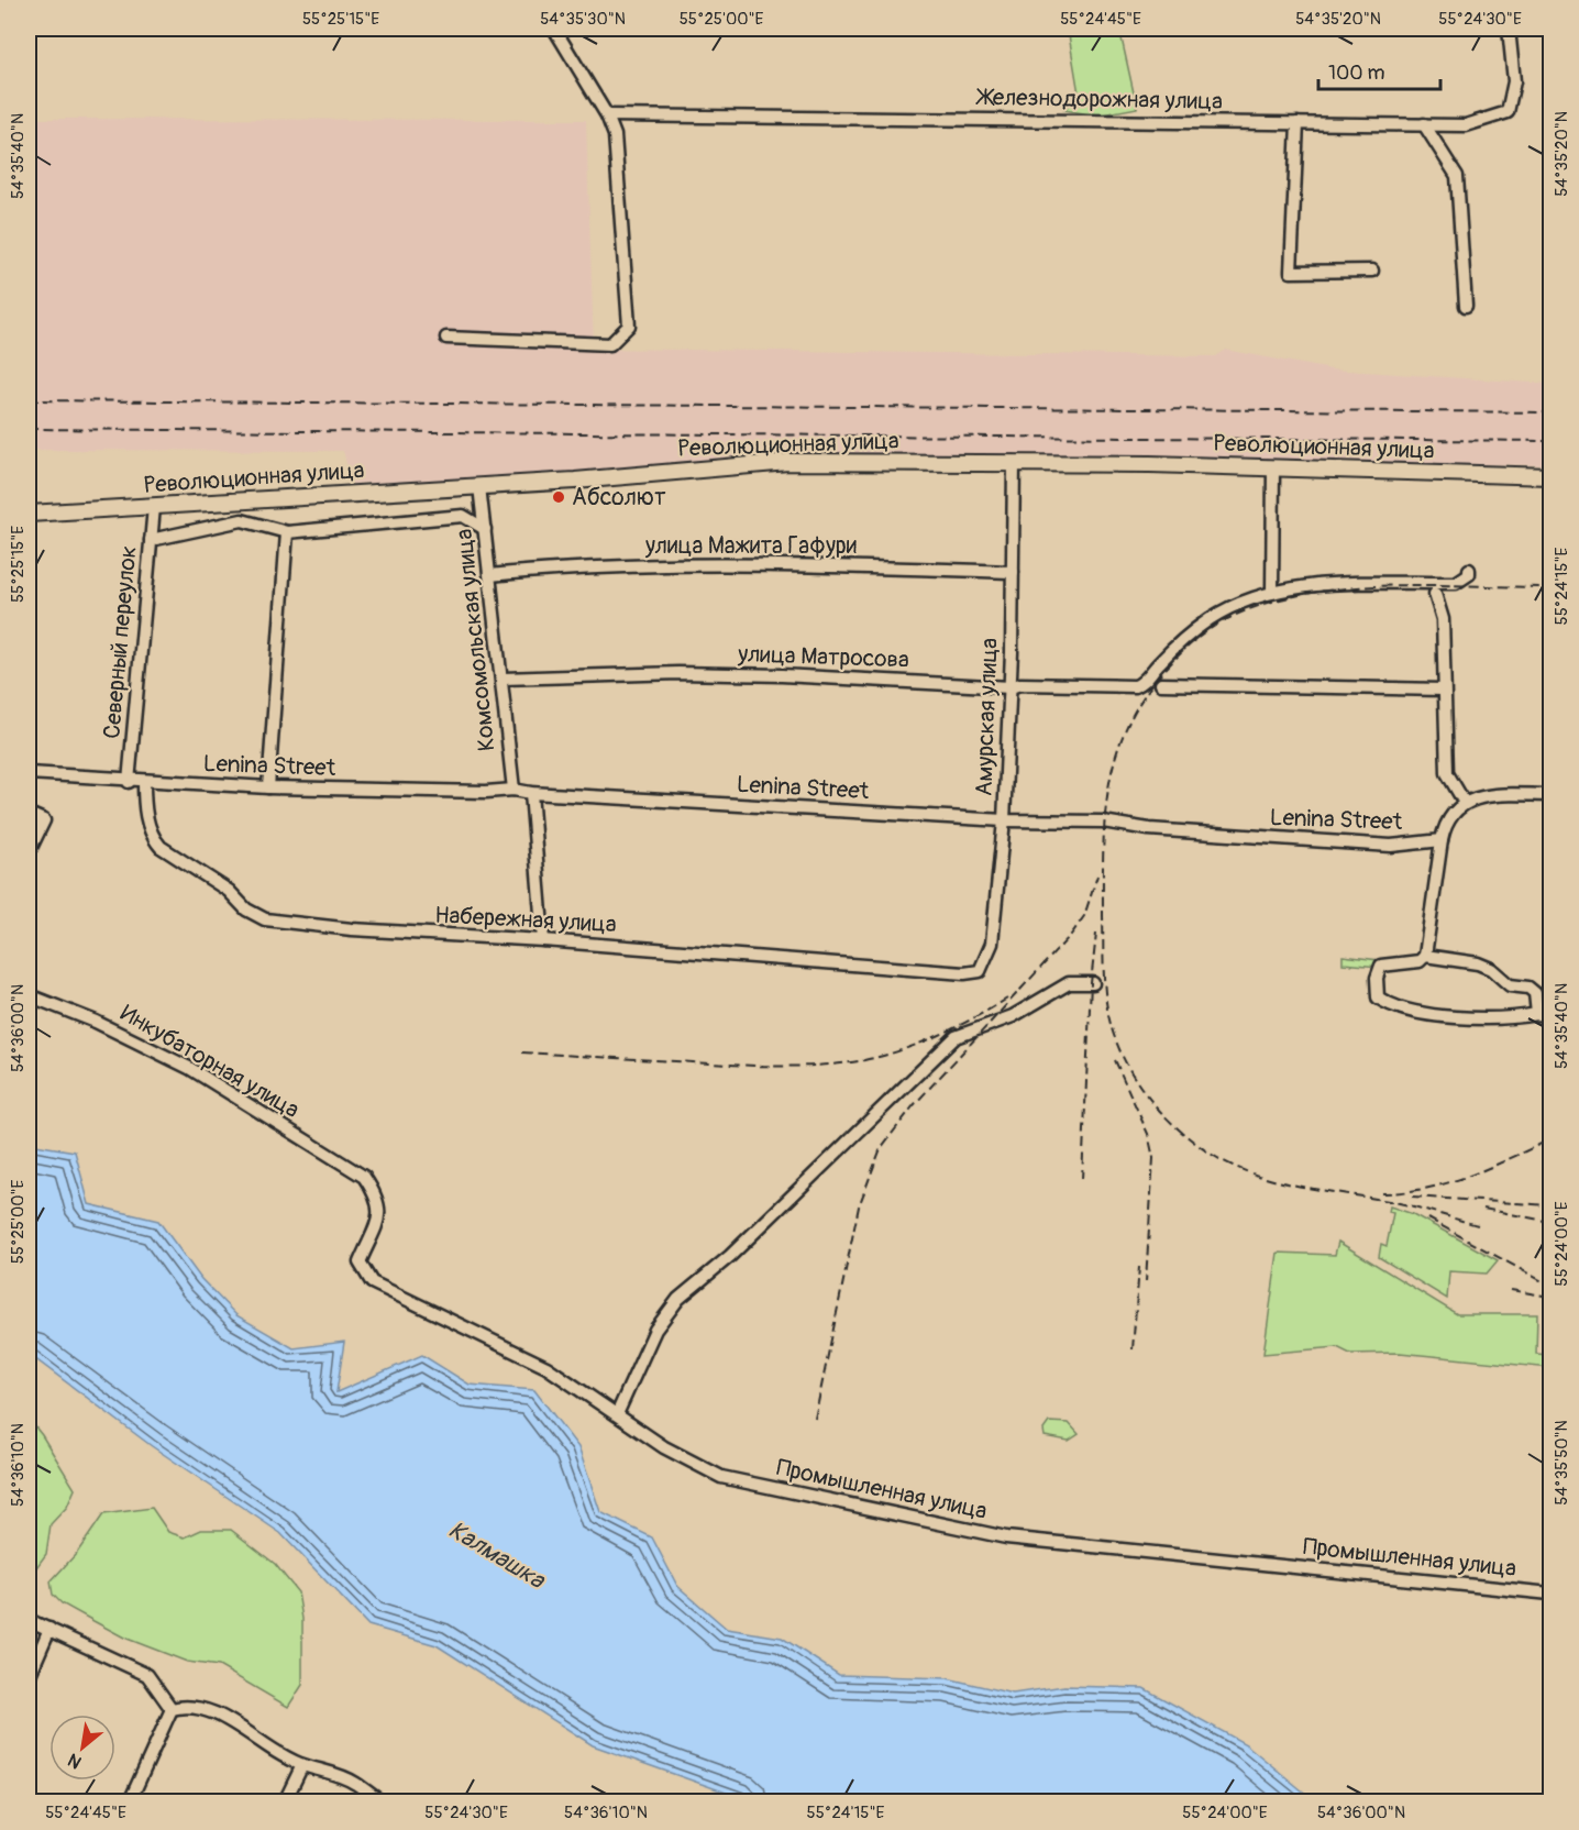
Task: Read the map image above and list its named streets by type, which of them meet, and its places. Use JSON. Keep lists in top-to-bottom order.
{
  "streets": {
    "main road": ["Революционная улица"],
    "street": [
      "Железнодорожная улица",
      "улица Мажита Гафури",
      "Комсомольская улица",
      "Северный переулок",
      "улица Матросова",
      "Амурская улица",
      "Lenina Street",
      "Набережная улица",
      "Инкубаторная улица",
      "Промышленная улица"
    ]
  },
  "crossings": [
    ["Революционная улица", "Комсомольская улица"],
    ["Революционная улица", "Северный переулок"],
    ["Революционная улица", "Амурская улица"],
    ["улица Мажита Гафури", "Комсомольская улица"],
    ["улица Мажита Гафури", "Амурская улица"],
    ["Комсомольская улица", "улица Матросова"],
    ["Комсомольская улица", "Lenina Street"],
    ["Северный переулок", "Lenina Street"],
    ["улица Матросова", "Амурская улица"],
    ["Амурская улица", "Lenina Street"],
    ["Амурская улица", "Набережная улица"],
    ["Lenina Street", "Набережная улица"],
    ["Инкубаторная улица", "Промышленная улица"]
  ],
  "water": ["Калмашка"],
  "places": ["Абсолют"],
  "scale_bar": "100 m",
  "north": "bottom left",
  "coordinates": [
    "55°25'15\"E",
    "54°35'30\"N",
    "55°25'00\"E",
    "55°24'45\"E",
    "54°35'20\"N",
    "55°24'30\"E",
    "54°35'40\"N",
    "55°24'15\"E",
    "54°36'00\"N",
    "55°24'00\"E",
    "54°35'50\"N",
    "54°36'10\"N"
  ]
}
